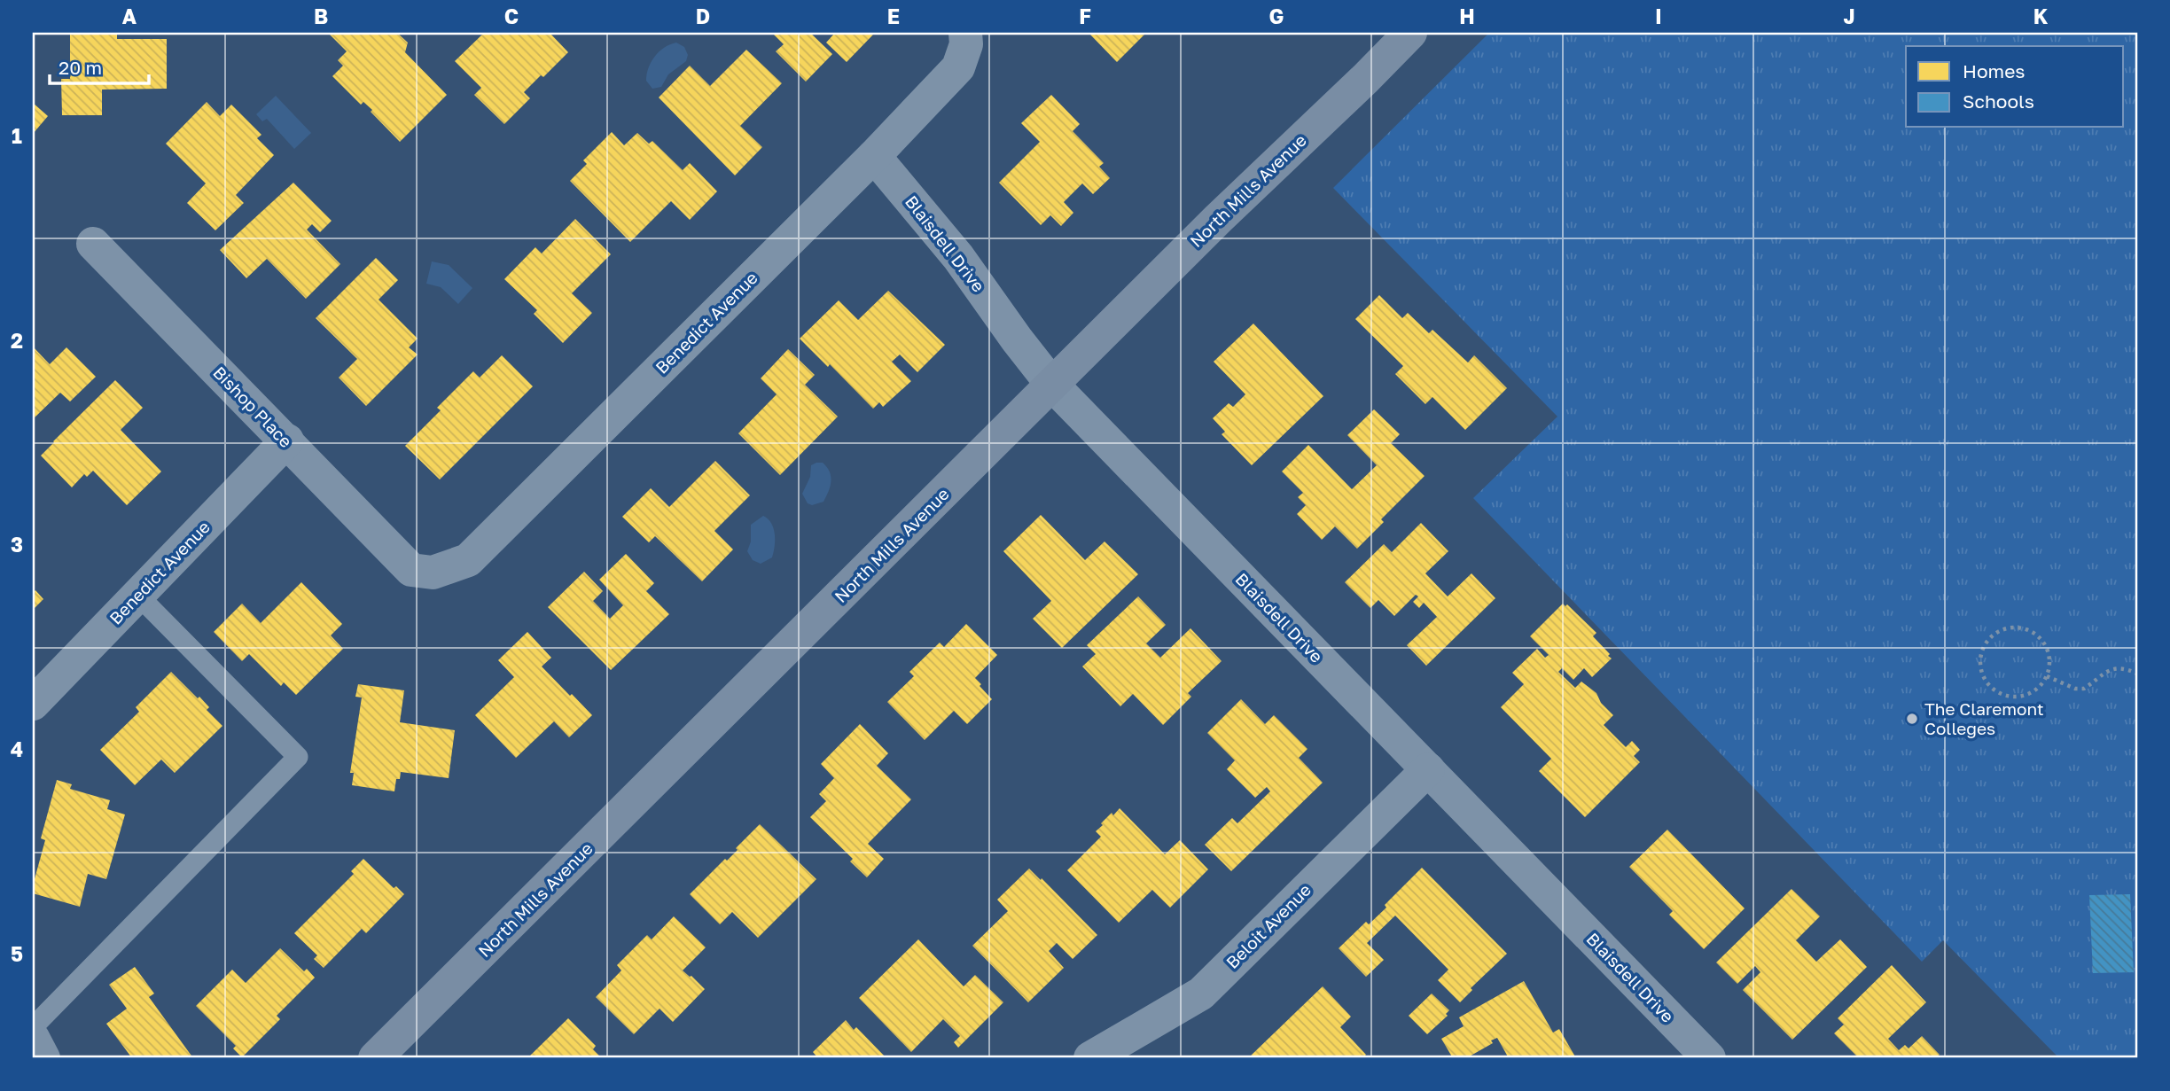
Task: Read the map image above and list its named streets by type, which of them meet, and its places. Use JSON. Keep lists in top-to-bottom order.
{
  "streets": {
    "main road": ["North Mills Avenue"],
    "street": [
      "Blaisdell Drive",
      "Benedict Avenue",
      "Bishop Place",
      "Beloit Avenue"
    ]
  },
  "crossings": [
    ["North Mills Avenue", "Blaisdell Drive"],
    ["Blaisdell Drive", "Benedict Avenue"],
    ["Blaisdell Drive", "Beloit Avenue"],
    ["Benedict Avenue", "Bishop Place"]
  ],
  "places": ["The Claremont Colleges"],
  "legend": ["Homes", "Schools"],
  "scale_bar": "20 m",
  "grid": {
    "columns": [
      "A",
      "B",
      "C",
      "D",
      "E",
      "F",
      "G",
      "H",
      "I",
      "J",
      "K"
    ],
    "rows": [
      "1",
      "2",
      "3",
      "4",
      "5"
    ]
  }
}
